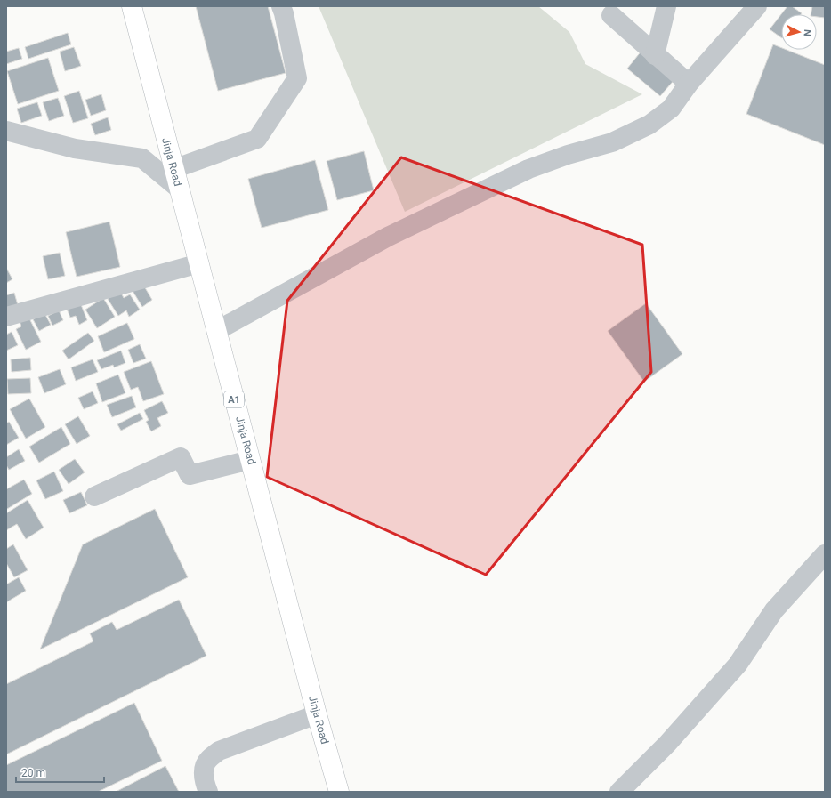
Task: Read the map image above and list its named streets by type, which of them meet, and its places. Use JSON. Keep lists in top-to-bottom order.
{
  "streets": {
    "highway": ["Jinja Road", "A1"]
  },
  "scale_bar": "20 m",
  "north": "right"
}
